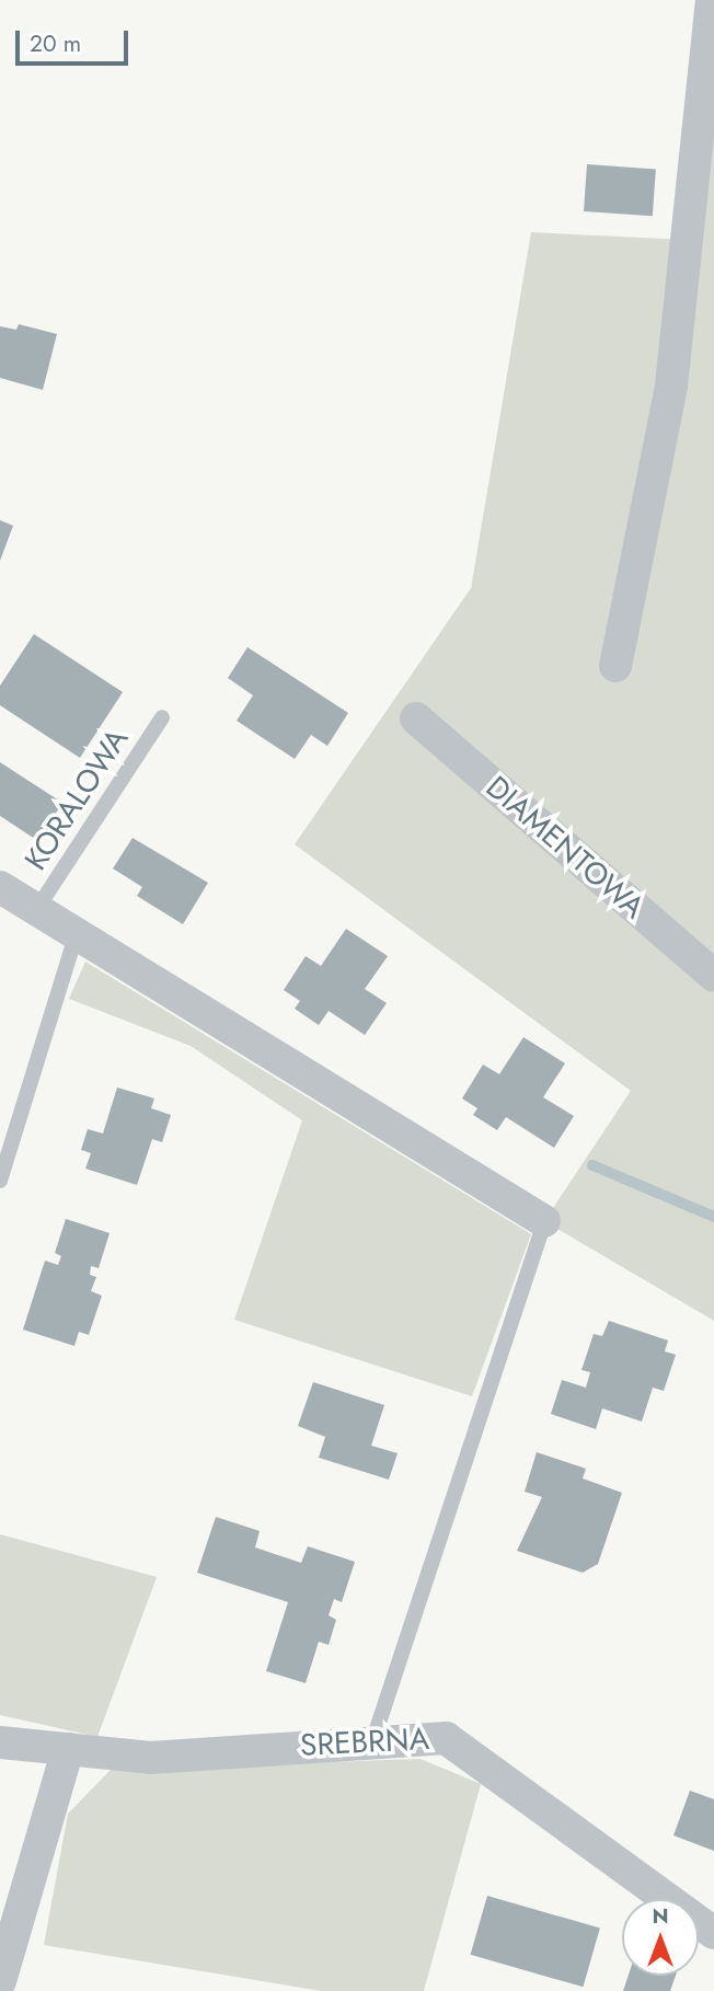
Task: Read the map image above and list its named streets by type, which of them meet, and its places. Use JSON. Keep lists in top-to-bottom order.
{
  "streets": {
    "street": ["DIAMENTOWA", "SREBRNA"],
    "lane": ["KORALOWA"]
  },
  "scale_bar": "20 m",
  "north": "top"
}
